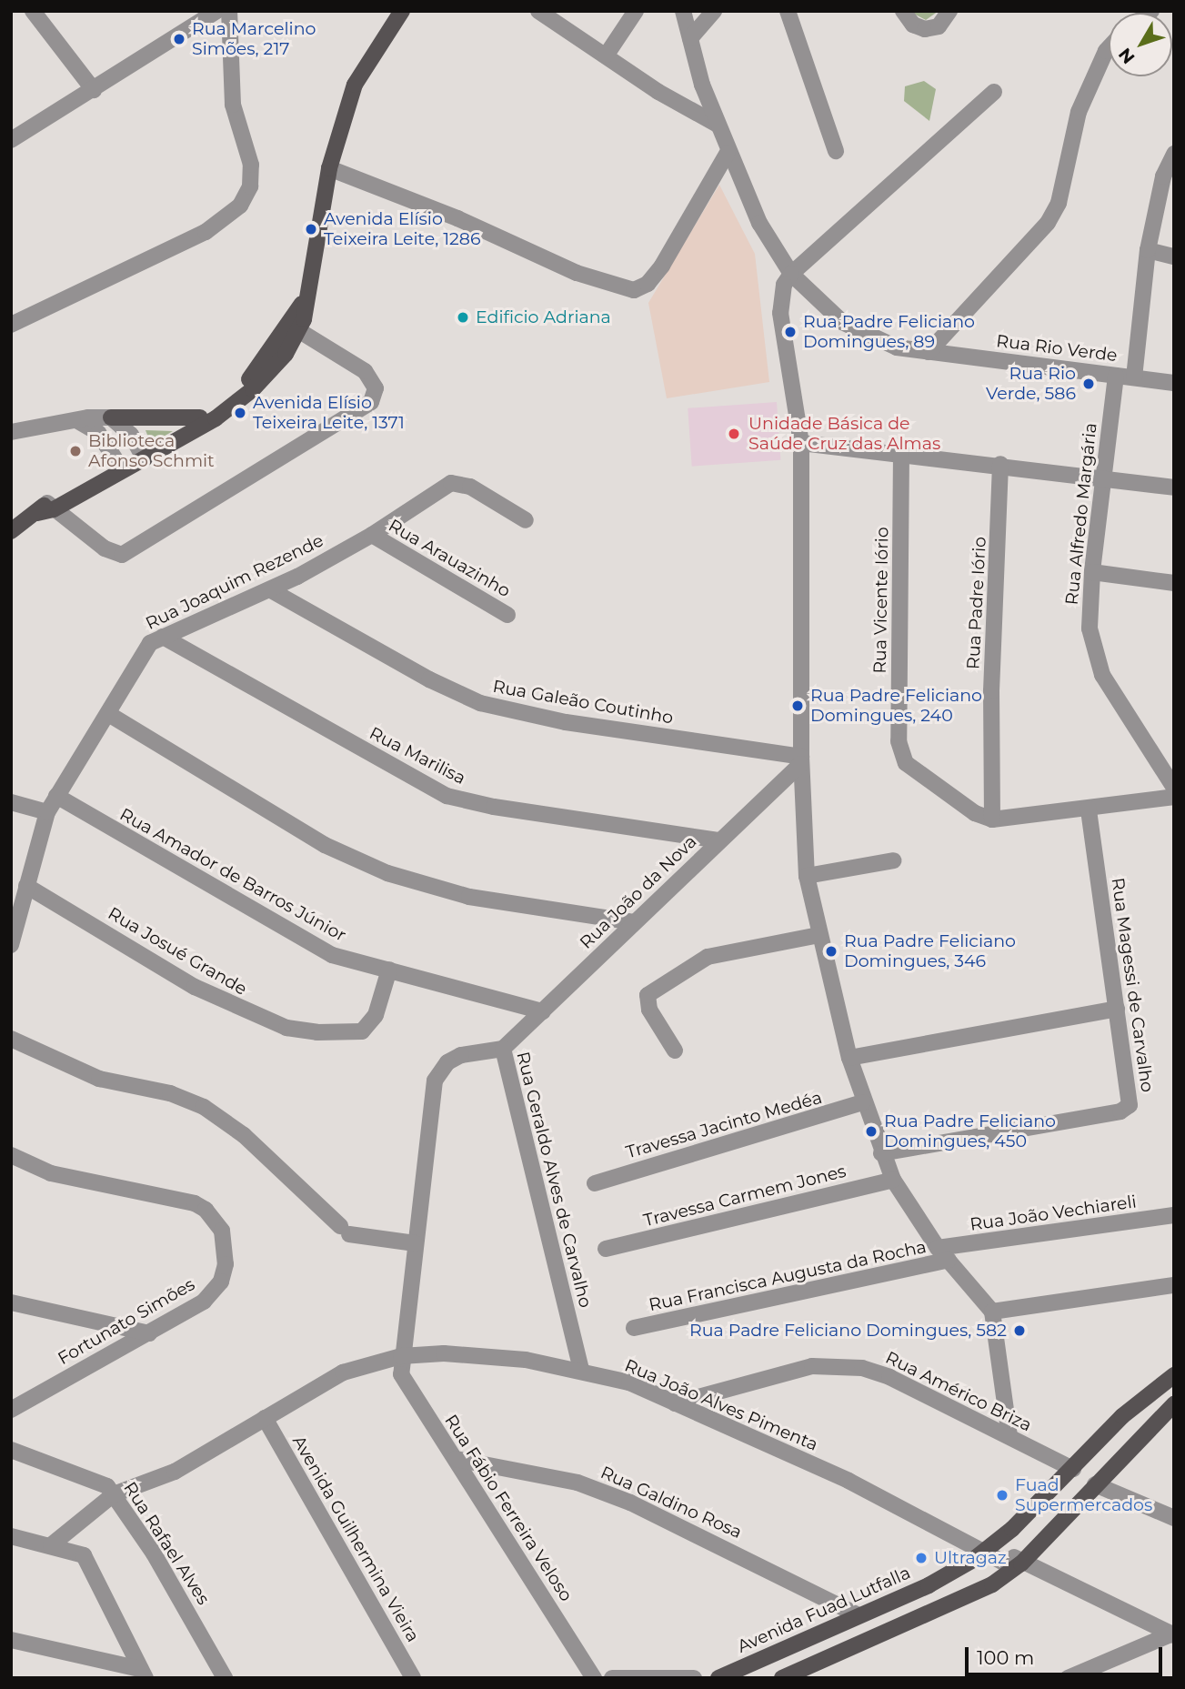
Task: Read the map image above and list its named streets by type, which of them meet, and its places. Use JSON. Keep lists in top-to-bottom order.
{
  "streets": {
    "main road": ["Avenida Fuad Lutfalla"],
    "street": [
      "Rua Rio Verde",
      "Rua Alfredo Margária",
      "Rua Arauazinho",
      "Rua Joaquim Rezende",
      "Rua Vicente Iório",
      "Rua Padre Iório",
      "Rua Galeão Coutinho",
      "Rua Marilisa",
      "Rua Amador de Barros Júnior",
      "Rua João da Nova",
      "Rua Josué Grande",
      "Rua Magessi de Carvalho",
      "Travessa Jacinto Medéa",
      "Rua Geraldo Alves de Carvalho",
      "Travessa Carmem Jones",
      "Rua João Vechiareli",
      "Rua Francisca Augusta da Rocha",
      "Fortunato Simões",
      "Rua Américo Briza",
      "Rua João Alves Pimenta",
      "Rua Galdino Rosa",
      "Rua Fábio Ferreira Veloso",
      "Avenida Guilhermina Vieira",
      "Rua Rafael Alves"
    ]
  },
  "crossings": [
    ["Rua Rio Verde", "Rua Alfredo Margária"],
    ["Rua Arauazinho", "Rua Joaquim Rezende"],
    ["Rua Joaquim Rezende", "Rua Galeão Coutinho"],
    ["Rua Joaquim Rezende", "Rua Marilisa"],
    ["Rua Joaquim Rezende", "Rua Amador de Barros Júnior"],
    ["Rua Joaquim Rezende", "Rua Josué Grande"],
    ["Rua Vicente Iório", "Rua Padre Iório"],
    ["Rua Galeão Coutinho", "Rua João da Nova"],
    ["Rua Marilisa", "Rua João da Nova"],
    ["Rua Amador de Barros Júnior", "Rua João da Nova"],
    ["Rua Amador de Barros Júnior", "Rua Josué Grande"],
    ["Rua João da Nova", "Rua Geraldo Alves de Carvalho"],
    ["Rua Geraldo Alves de Carvalho", "Rua João Alves Pimenta"],
    ["Rua Geraldo Alves de Carvalho", "Rua Fábio Ferreira Veloso"],
    ["Rua João Vechiareli", "Rua Francisca Augusta da Rocha"],
    ["Rua Américo Briza", "Rua João Alves Pimenta"],
    ["Rua Américo Briza", "Avenida Fuad Lutfalla"],
    ["Rua João Alves Pimenta", "Rua Fábio Ferreira Veloso"],
    ["Rua João Alves Pimenta", "Avenida Guilhermina Vieira"],
    ["Rua João Alves Pimenta", "Rua Rafael Alves"],
    ["Rua João Alves Pimenta", "Avenida Fuad Lutfalla"],
    ["Rua Galdino Rosa", "Rua Fábio Ferreira Veloso"],
    ["Rua Galdino Rosa", "Avenida Fuad Lutfalla"]
  ],
  "places": [
    "Rua Marcelino Simões, 217",
    "Avenida Elísio Teixeira Leite, 1286",
    "Edificio Adriana",
    "Rua Padre Feliciano Domingues, 89",
    "Rua Rio Verde, 586",
    "Avenida Elísio Teixeira Leite, 1371",
    "Unidade Básica de Saúde Cruz das Almas",
    "Biblioteca Afonso Schmit",
    "Rua Padre Feliciano Domingues, 240",
    "Rua Padre Feliciano Domingues, 346",
    "Rua Padre Feliciano Domingues, 450",
    "Rua Padre Feliciano Domingues, 582",
    "Fuad Supermercados",
    "Ultragaz"
  ],
  "scale_bar": "100 m",
  "north": "bottom left"
}
